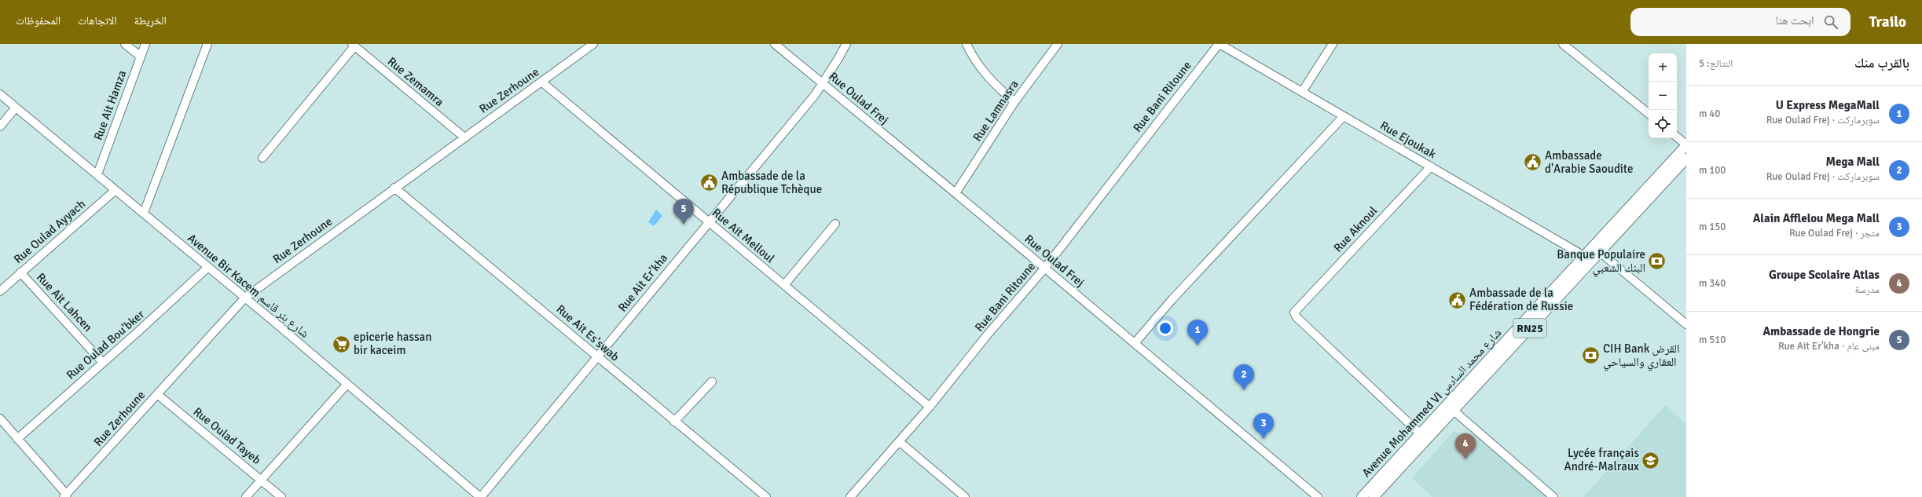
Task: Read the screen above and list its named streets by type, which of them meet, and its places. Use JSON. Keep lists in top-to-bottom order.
{
  "streets": {
    "main road": ["RN25", "Avenue Mohammed VI شارع محمد السادس"],
    "street": [
      "Rue Zemamra",
      "Rue Zerhoune",
      "Rue Bani Ritoune",
      "Rue Oulad Frej",
      "Rue Ait Hamza",
      "Rue Lamnasra",
      "Rue Ejoukak",
      "Rue Aknoul",
      "Rue Oulad Ayyach",
      "Rue Ait Melloul",
      "Rue Ait Er'kha",
      "Avenue Bir Kacem شارع بئر قاسم",
      "Rue Ait Lahcen",
      "Rue Ait Es'swab",
      "Rue Oulad Bou'bker",
      "Rue Oulad Tayeb"
    ]
  },
  "crossings": [
    ["Rue Zemamra", "Rue Zerhoune"],
    ["Rue Zerhoune", "Rue Ait Melloul"],
    ["Rue Zerhoune", "Avenue Bir Kacem شارع بئر قاسم"],
    ["Rue Zerhoune", "Rue Ait Es'swab"],
    ["Rue Zerhoune", "Rue Oulad Tayeb"],
    ["Rue Bani Ritoune", "Rue Oulad Frej"],
    ["Rue Bani Ritoune", "Rue Ejoukak"],
    ["Rue Bani Ritoune", "Rue Ait Melloul"],
    ["Rue Oulad Frej", "Rue Lamnasra"],
    ["Rue Oulad Frej", "Rue Ait Er'kha"],
    ["Rue Ait Hamza", "Avenue Bir Kacem شارع بئر قاسم"],
    ["Rue Ejoukak", "Rue Aknoul"],
    ["Rue Ejoukak", "Avenue Mohammed VI شارع محمد السادس"],
    ["Rue Aknoul", "Avenue Mohammed VI شارع محمد السادس"],
    ["Rue Oulad Ayyach", "Avenue Bir Kacem شارع بئر قاسم"],
    ["Rue Oulad Ayyach", "Rue Ait Lahcen"],
    ["Rue Ait Melloul", "Rue Ait Er'kha"],
    ["Rue Ait Er'kha", "Avenue Bir Kacem شارع بئر قاسم"],
    ["Rue Ait Er'kha", "Rue Ait Es'swab"],
    ["Avenue Bir Kacem شارع بئر قاسم", "Rue Oulad Bou'bker"],
    ["Rue Ait Lahcen", "Rue Oulad Bou'bker"]
  ],
  "places": {
    "public building": ["Ambassade d'Arabie Saoudite", "Ambassade de la République Tchèque", "Ambassade de la Fédération de Russie"],
    "bank": ["Banque Populaire البنك الشعبي", "CIH Bank القرض العقاري والسياحي"],
    "supermarket": ["epicerie hassan bir kaceim"],
    "school or university": ["Lycée français André-Malraux"]
  },
  "page": {
    "header": "Trailo",
    "search": "ابحث هنا",
    "nav": ["الخريطة", "الاتجاهات", "المحفوظات"],
    "heading": ["بالقرب منك", "النتائج: 5"],
    "map_buttons": ["+", "−"],
    "list": [
      {
        "mark": "1",
        "name": "U Express MegaMall",
        "note": "سوبرماركت · Rue Oulad Frej",
        "value": "40 m"
      },
      {
        "mark": "2",
        "name": "Mega Mall",
        "note": "سوبرماركت · Rue Oulad Frej",
        "value": "100 m"
      },
      {
        "mark": "3",
        "name": "Alain Afflelou Mega Mall",
        "note": "متجر · Rue Oulad Frej",
        "value": "150 m"
      },
      {
        "mark": "4",
        "name": "Groupe Scolaire Atlas",
        "note": "مدرسة",
        "value": "340 m"
      },
      {
        "mark": "5",
        "name": "Ambassade de Hongrie",
        "note": "مبنى عام · Rue Ait Er'kha",
        "value": "510 m"
      }
    ],
    "pins": [
      "5",
      "1",
      "2",
      "3",
      "4"
    ]
  }
}
